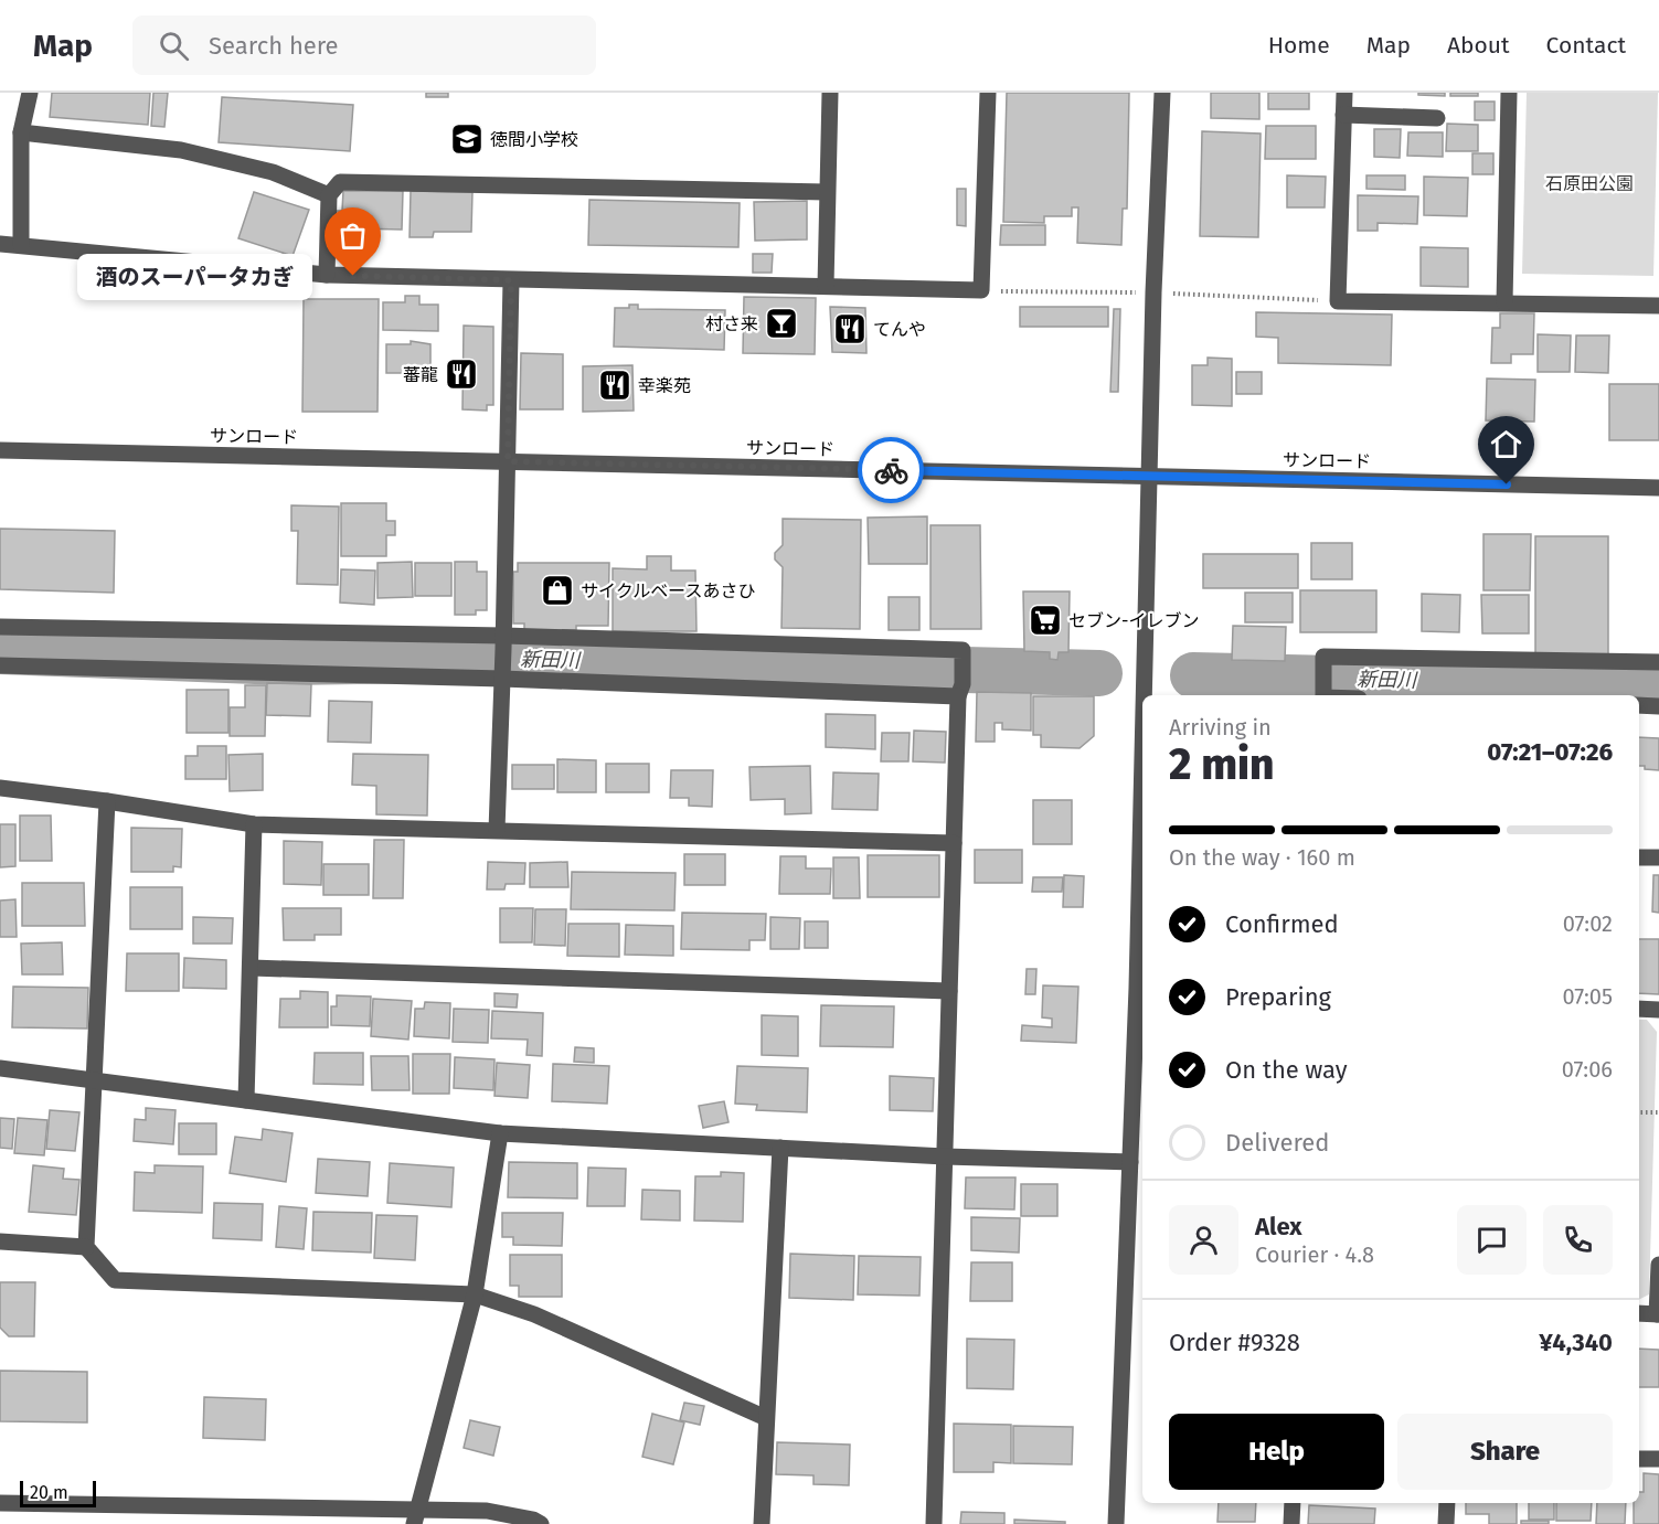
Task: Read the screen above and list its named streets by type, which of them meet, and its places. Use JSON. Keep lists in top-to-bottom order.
{
  "streets": {
    "street": ["サンロード"]
  },
  "water": ["新田川"],
  "parks": ["石原田公園"],
  "places": {
    "school or university": ["徳間小学校"],
    "other": ["酒のスーパータカぎ"],
    "bar": ["村さ来"],
    "restaurant": ["てんや", "蕃龍", "幸楽苑"],
    "shop": ["サイクルベースあさひ"],
    "supermarket": ["セブン-イレブン"]
  },
  "scale_bar": "20 m",
  "page": {
    "header": "Map",
    "search": "Search here",
    "nav": [
      "Home",
      "Map",
      "About",
      "Contact"
    ],
    "bubble": "酒のスーパータカぎ",
    "heading": ["2 min", "Arriving in", "07:21–07:26"],
    "panel": [
      "Alex",
      "Courier · 4.8",
      "Order #9328",
      "¥4,340"
    ],
    "bar": "On the way · 160 m",
    "list": [
      ["Confirmed", "07:02"],
      ["Preparing", "07:05"],
      ["On the way", "07:06"],
      "Delivered"
    ],
    "buttons": ["Help", "Share"],
    "scale": "20 m"
  }
}
